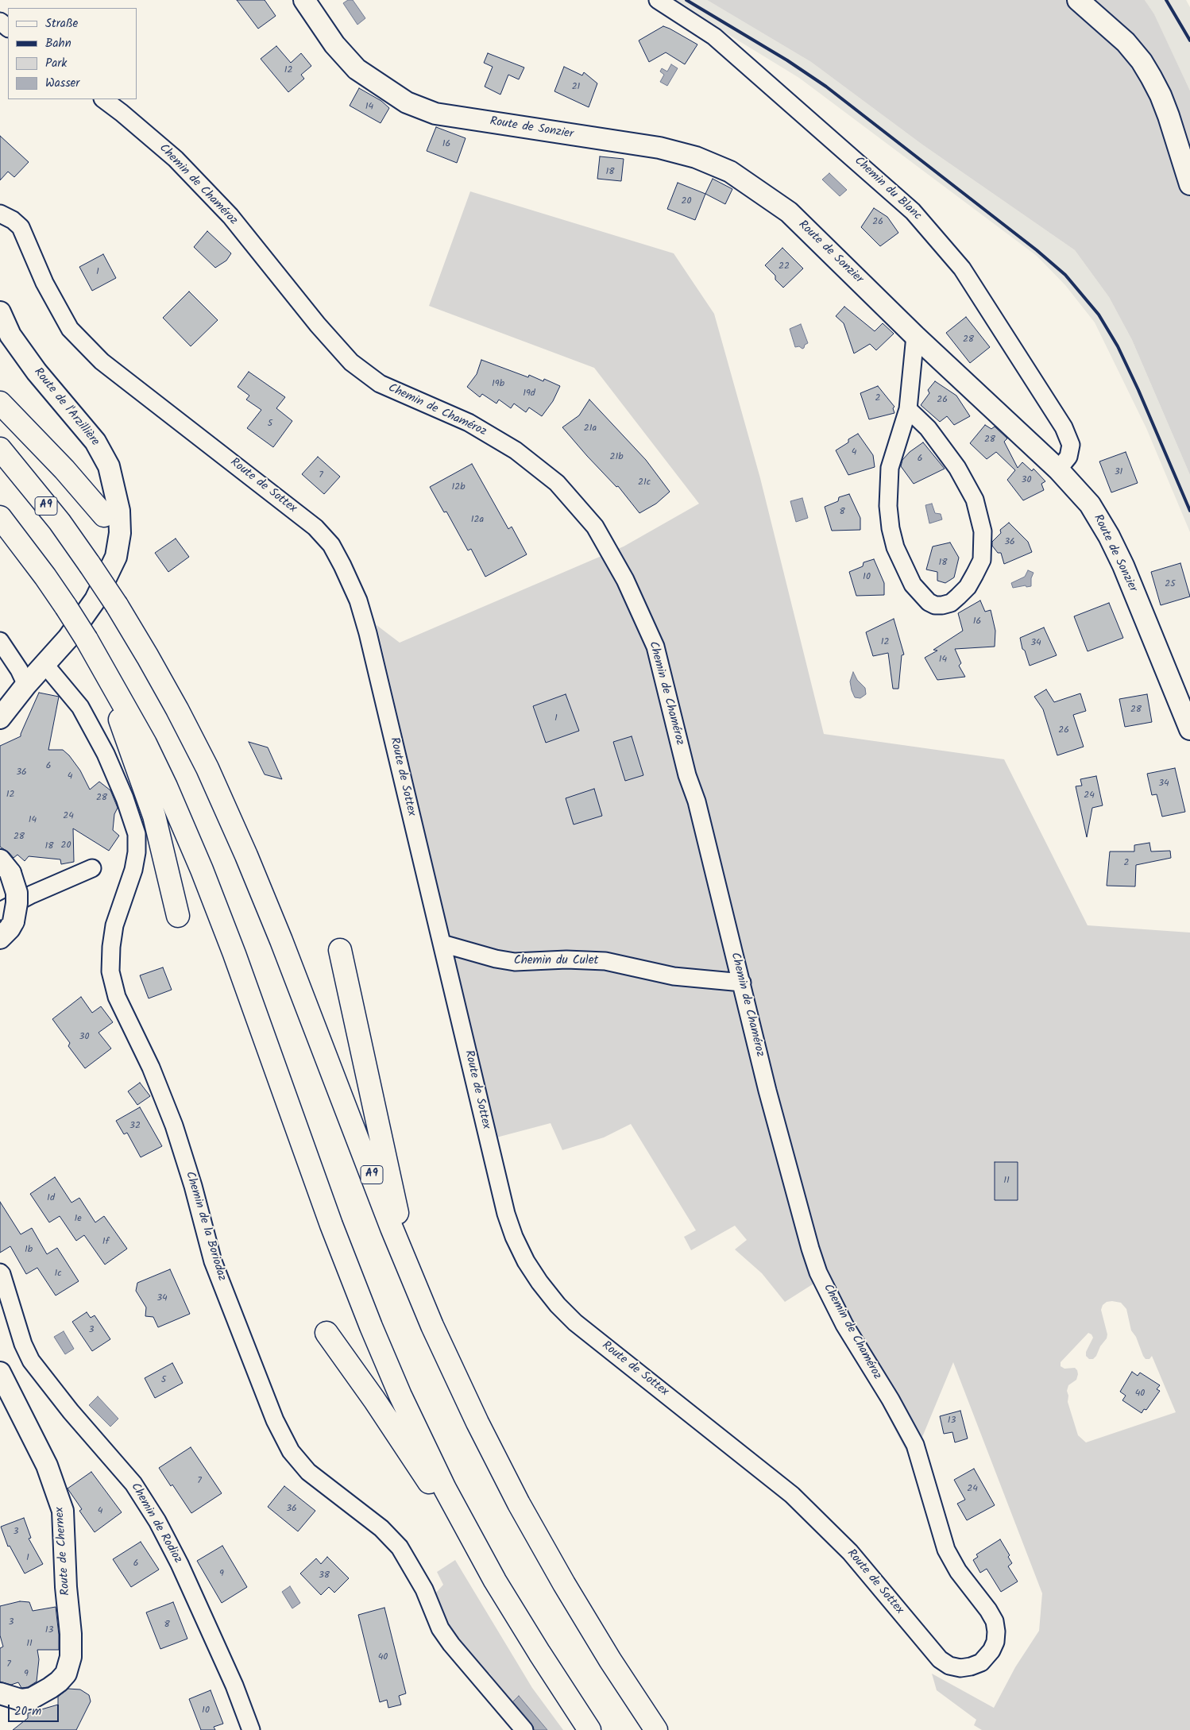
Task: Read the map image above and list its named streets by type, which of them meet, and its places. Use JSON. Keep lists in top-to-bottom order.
{
  "streets": {
    "highway": ["A9"],
    "street": [
      "Route de Sonzier",
      "Chemin de Chaméroz",
      "Chemin du Blanc",
      "Route de l'Arzillière",
      "Route de Sottex",
      "Chemin du Culet",
      "Chemin de la Boriodaz",
      "Chemin de Rodioz",
      "Route de Chernex"
    ]
  },
  "crossings": [
    ["Route de Sonzier", "Chemin du Blanc"],
    ["Chemin de Chaméroz", "Route de Sottex"],
    ["Chemin de Chaméroz", "Chemin du Culet"],
    ["Route de Sottex", "Chemin du Culet"]
  ],
  "house_numbers": [
    "12",
    "21",
    "14",
    "16",
    "18",
    "20",
    "26",
    "22",
    "1",
    "28",
    "19b",
    "19d",
    "2",
    "26",
    "5",
    "21a",
    "28",
    "4",
    "21b",
    "6",
    "31",
    "7",
    "30",
    "21c",
    "12b",
    "8",
    "12a",
    "36",
    "18",
    "10",
    "25",
    "16",
    "12",
    "34",
    "14",
    "28",
    "1",
    "26",
    "6",
    "36",
    "4",
    "34",
    "12",
    "24",
    "28",
    "24",
    "14",
    "28",
    "20",
    "18",
    "2",
    "30",
    "32",
    "11",
    "1d",
    "1e",
    "1f",
    "1b",
    "1c",
    "34",
    "3",
    "5",
    "40",
    "13",
    "7",
    "24",
    "36",
    "4",
    "3",
    "1",
    "6",
    "9",
    "38",
    "3",
    "8",
    "13",
    "11",
    "40",
    "7",
    "9",
    "10"
  ],
  "legend": [
    "Straße",
    "Bahn",
    "Park",
    "Wasser"
  ],
  "scale_bar": "20 m"
}
